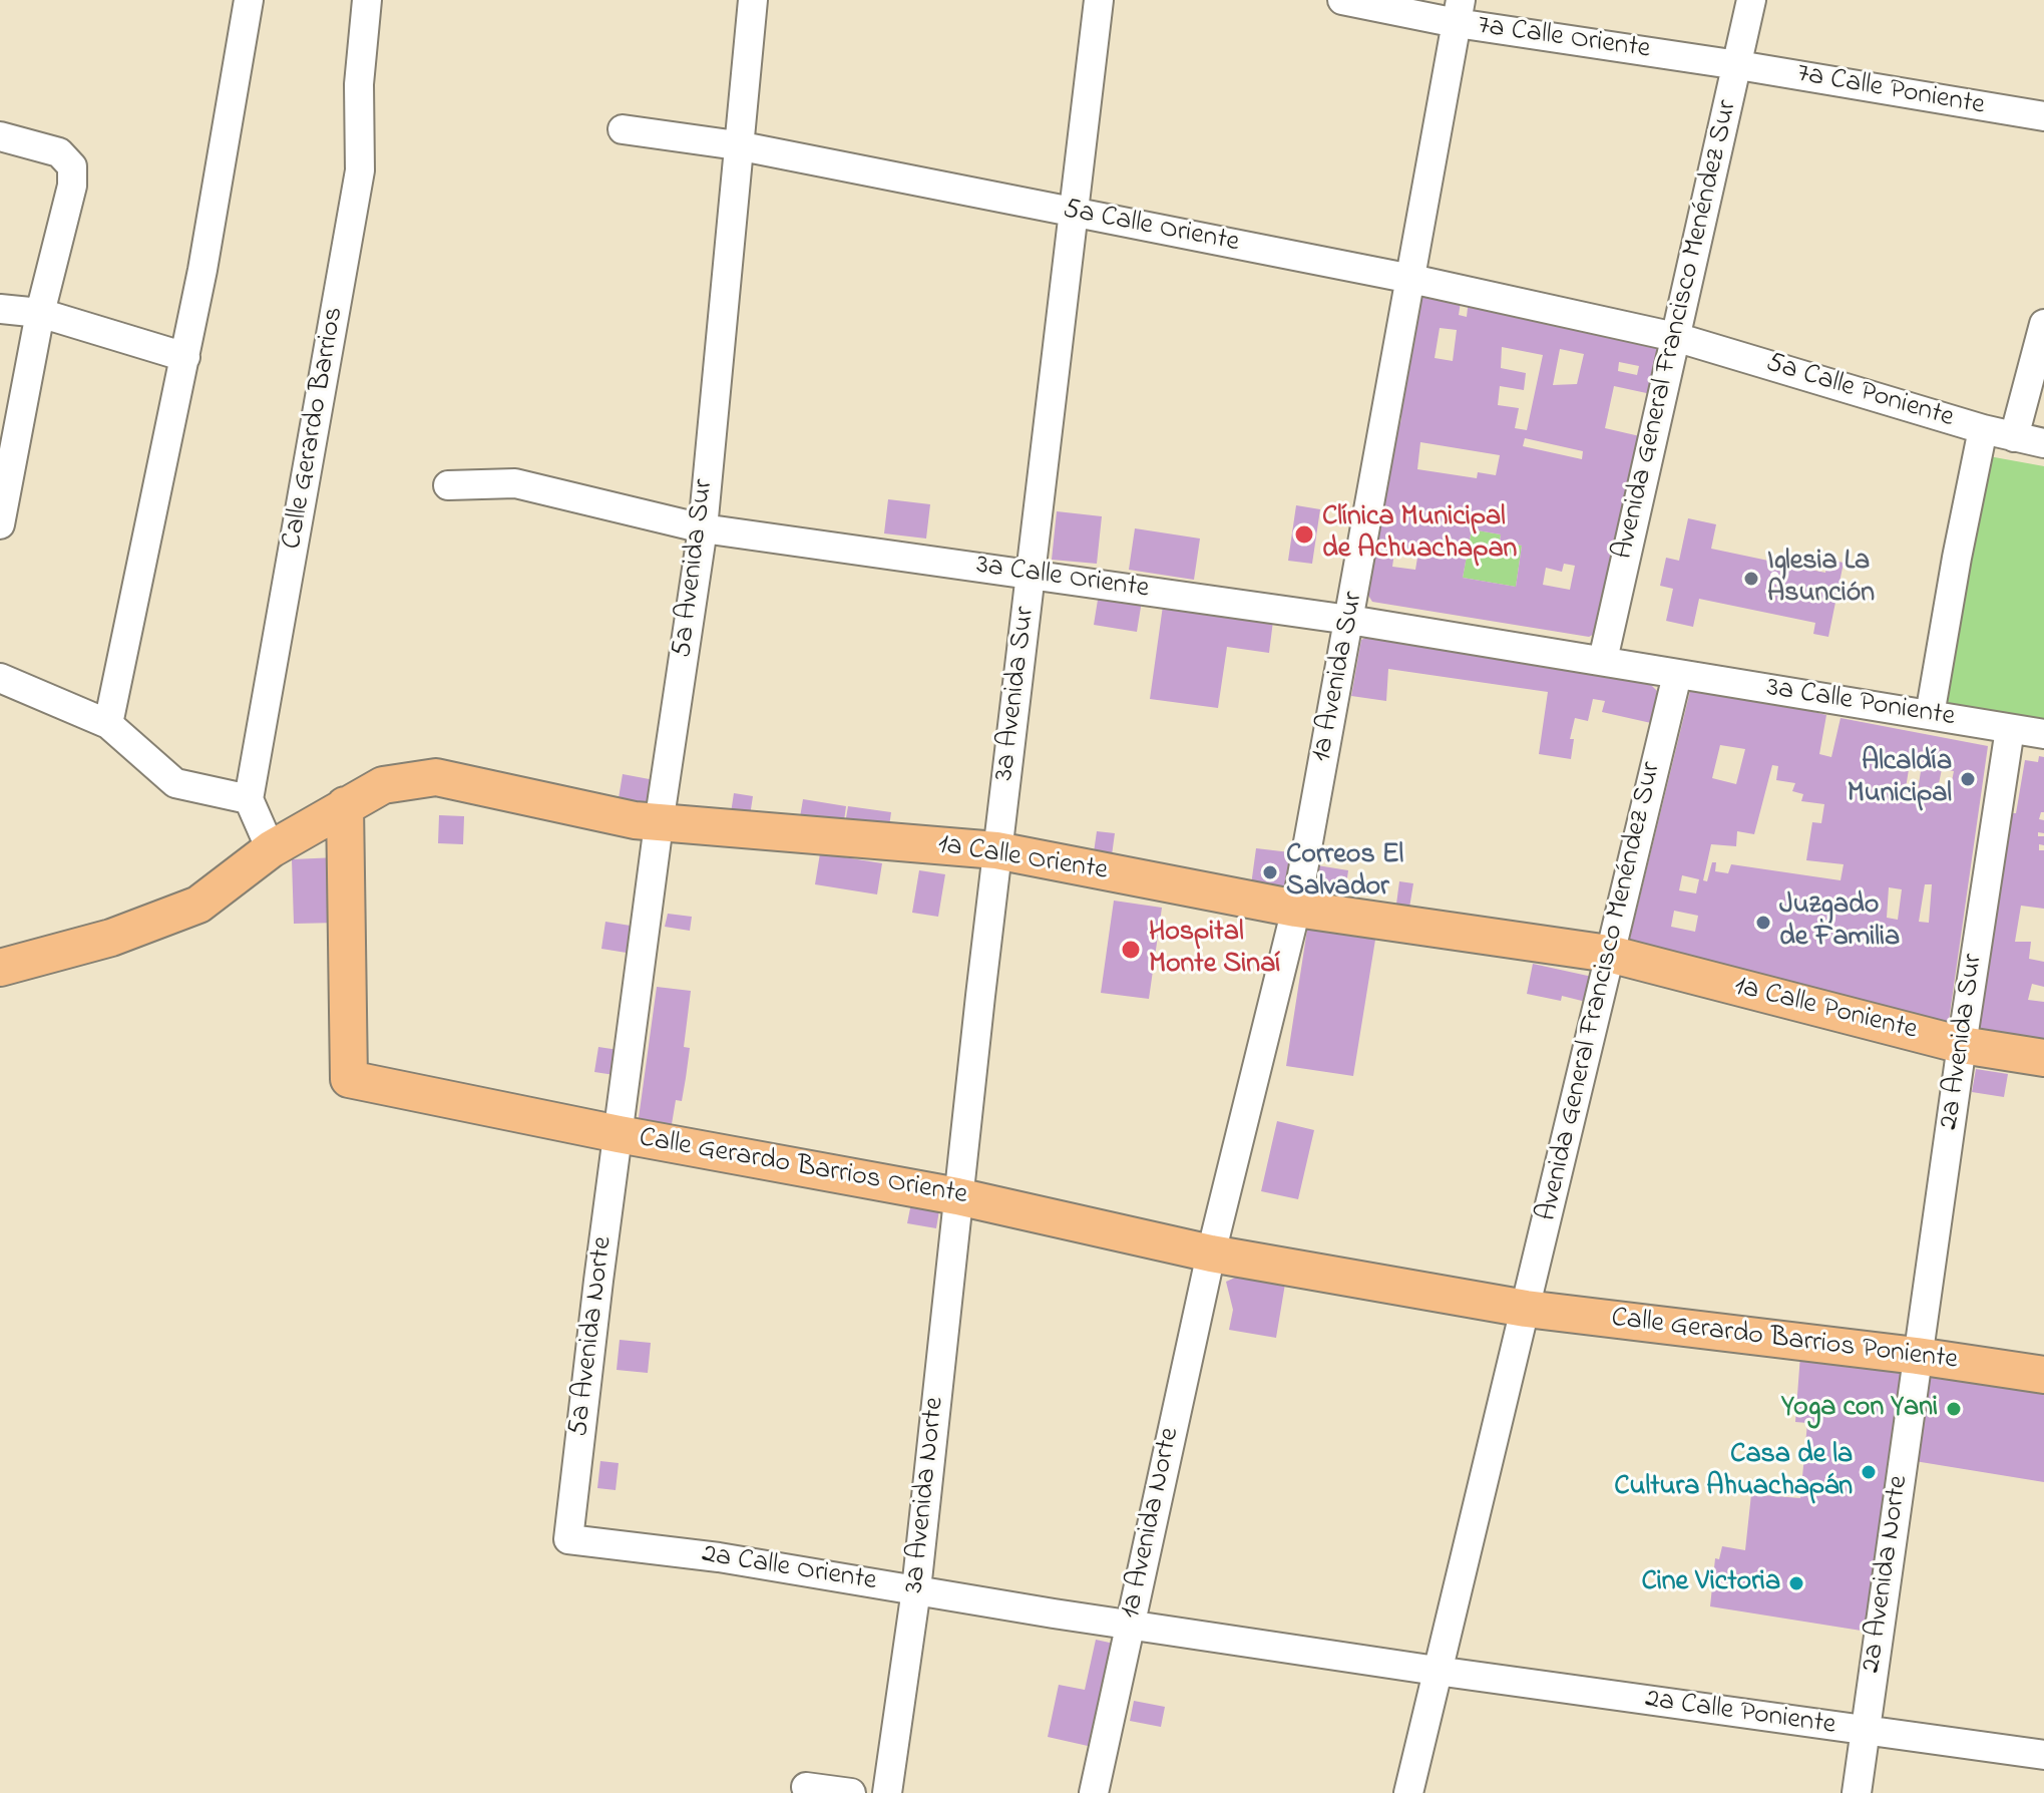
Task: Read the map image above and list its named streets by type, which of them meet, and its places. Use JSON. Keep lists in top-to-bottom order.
{
  "streets": {
    "main road": [
      "1a Calle Oriente",
      "1a Calle Poniente",
      "Calle Gerardo Barrios Oriente",
      "Calle Gerardo Barrios Poniente"
    ],
    "street": [
      "7a Calle Oriente",
      "7a Calle Poniente",
      "5a Calle Oriente",
      "Avenida General Francisco Menéndez Sur",
      "5a Calle Poniente",
      "Calle Gerardo Barrios",
      "5a Avenida Sur",
      "3a Calle Oriente",
      "1a Avenida Sur",
      "3a Avenida Sur",
      "3a Calle Poniente",
      "2a Avenida Sur",
      "5a Avenida Norte",
      "3a Avenida Norte",
      "1a Avenida Norte",
      "2a Calle Oriente",
      "2a Avenida Norte",
      "2a Calle Poniente"
    ]
  },
  "crossings": [
    ["7a Calle Oriente", "7a Calle Poniente"],
    ["7a Calle Oriente", "Avenida General Francisco Menéndez Sur"],
    ["7a Calle Oriente", "1a Avenida Sur"],
    ["7a Calle Poniente", "Avenida General Francisco Menéndez Sur"],
    ["5a Calle Oriente", "Avenida General Francisco Menéndez Sur"],
    ["5a Calle Oriente", "5a Calle Poniente"],
    ["5a Calle Oriente", "5a Avenida Sur"],
    ["5a Calle Oriente", "1a Avenida Sur"],
    ["5a Calle Oriente", "3a Avenida Sur"],
    ["Avenida General Francisco Menéndez Sur", "5a Calle Poniente"],
    ["Avenida General Francisco Menéndez Sur", "3a Calle Oriente"],
    ["Avenida General Francisco Menéndez Sur", "3a Calle Poniente"],
    ["Avenida General Francisco Menéndez Sur", "1a Calle Oriente"],
    ["Avenida General Francisco Menéndez Sur", "1a Calle Poniente"],
    ["Avenida General Francisco Menéndez Sur", "Calle Gerardo Barrios Oriente"],
    ["Avenida General Francisco Menéndez Sur", "Calle Gerardo Barrios Poniente"],
    ["Avenida General Francisco Menéndez Sur", "2a Calle Oriente"],
    ["Avenida General Francisco Menéndez Sur", "2a Calle Poniente"],
    ["5a Avenida Sur", "3a Calle Oriente"],
    ["5a Avenida Sur", "1a Calle Oriente"],
    ["5a Avenida Sur", "Calle Gerardo Barrios Oriente"],
    ["5a Avenida Sur", "5a Avenida Norte"],
    ["3a Calle Oriente", "1a Avenida Sur"],
    ["3a Calle Oriente", "3a Avenida Sur"],
    ["3a Calle Oriente", "3a Calle Poniente"],
    ["1a Avenida Sur", "1a Calle Oriente"],
    ["1a Avenida Sur", "Calle Gerardo Barrios Oriente"],
    ["1a Avenida Sur", "1a Avenida Norte"],
    ["3a Avenida Sur", "1a Calle Oriente"],
    ["3a Avenida Sur", "Calle Gerardo Barrios Oriente"],
    ["3a Avenida Sur", "3a Avenida Norte"],
    ["3a Calle Poniente", "2a Avenida Sur"],
    ["1a Calle Oriente", "1a Calle Poniente"],
    ["1a Calle Oriente", "Calle Gerardo Barrios Oriente"],
    ["1a Calle Poniente", "2a Avenida Sur"],
    ["2a Avenida Sur", "Calle Gerardo Barrios Poniente"],
    ["2a Avenida Sur", "2a Avenida Norte"],
    ["Calle Gerardo Barrios Oriente", "5a Avenida Norte"],
    ["Calle Gerardo Barrios Oriente", "Calle Gerardo Barrios Poniente"],
    ["Calle Gerardo Barrios Oriente", "3a Avenida Norte"],
    ["Calle Gerardo Barrios Oriente", "1a Avenida Norte"],
    ["5a Avenida Norte", "2a Calle Oriente"],
    ["Calle Gerardo Barrios Poniente", "2a Avenida Norte"],
    ["3a Avenida Norte", "2a Calle Oriente"],
    ["1a Avenida Norte", "2a Calle Oriente"],
    ["2a Calle Oriente", "2a Calle Poniente"],
    ["2a Avenida Norte", "2a Calle Poniente"]
  ],
  "places": [
    "Clínica Municipal de Achuachapan",
    "Iglesia La Asunción",
    "Alcaldía Municipal",
    "Correos El Salvador",
    "Juzgado de Familia",
    "Hospital Monte Sinaí",
    "Yoga con Yani",
    "Casa de la Cultura Ahuachapán",
    "Cine Victoria"
  ]
}
